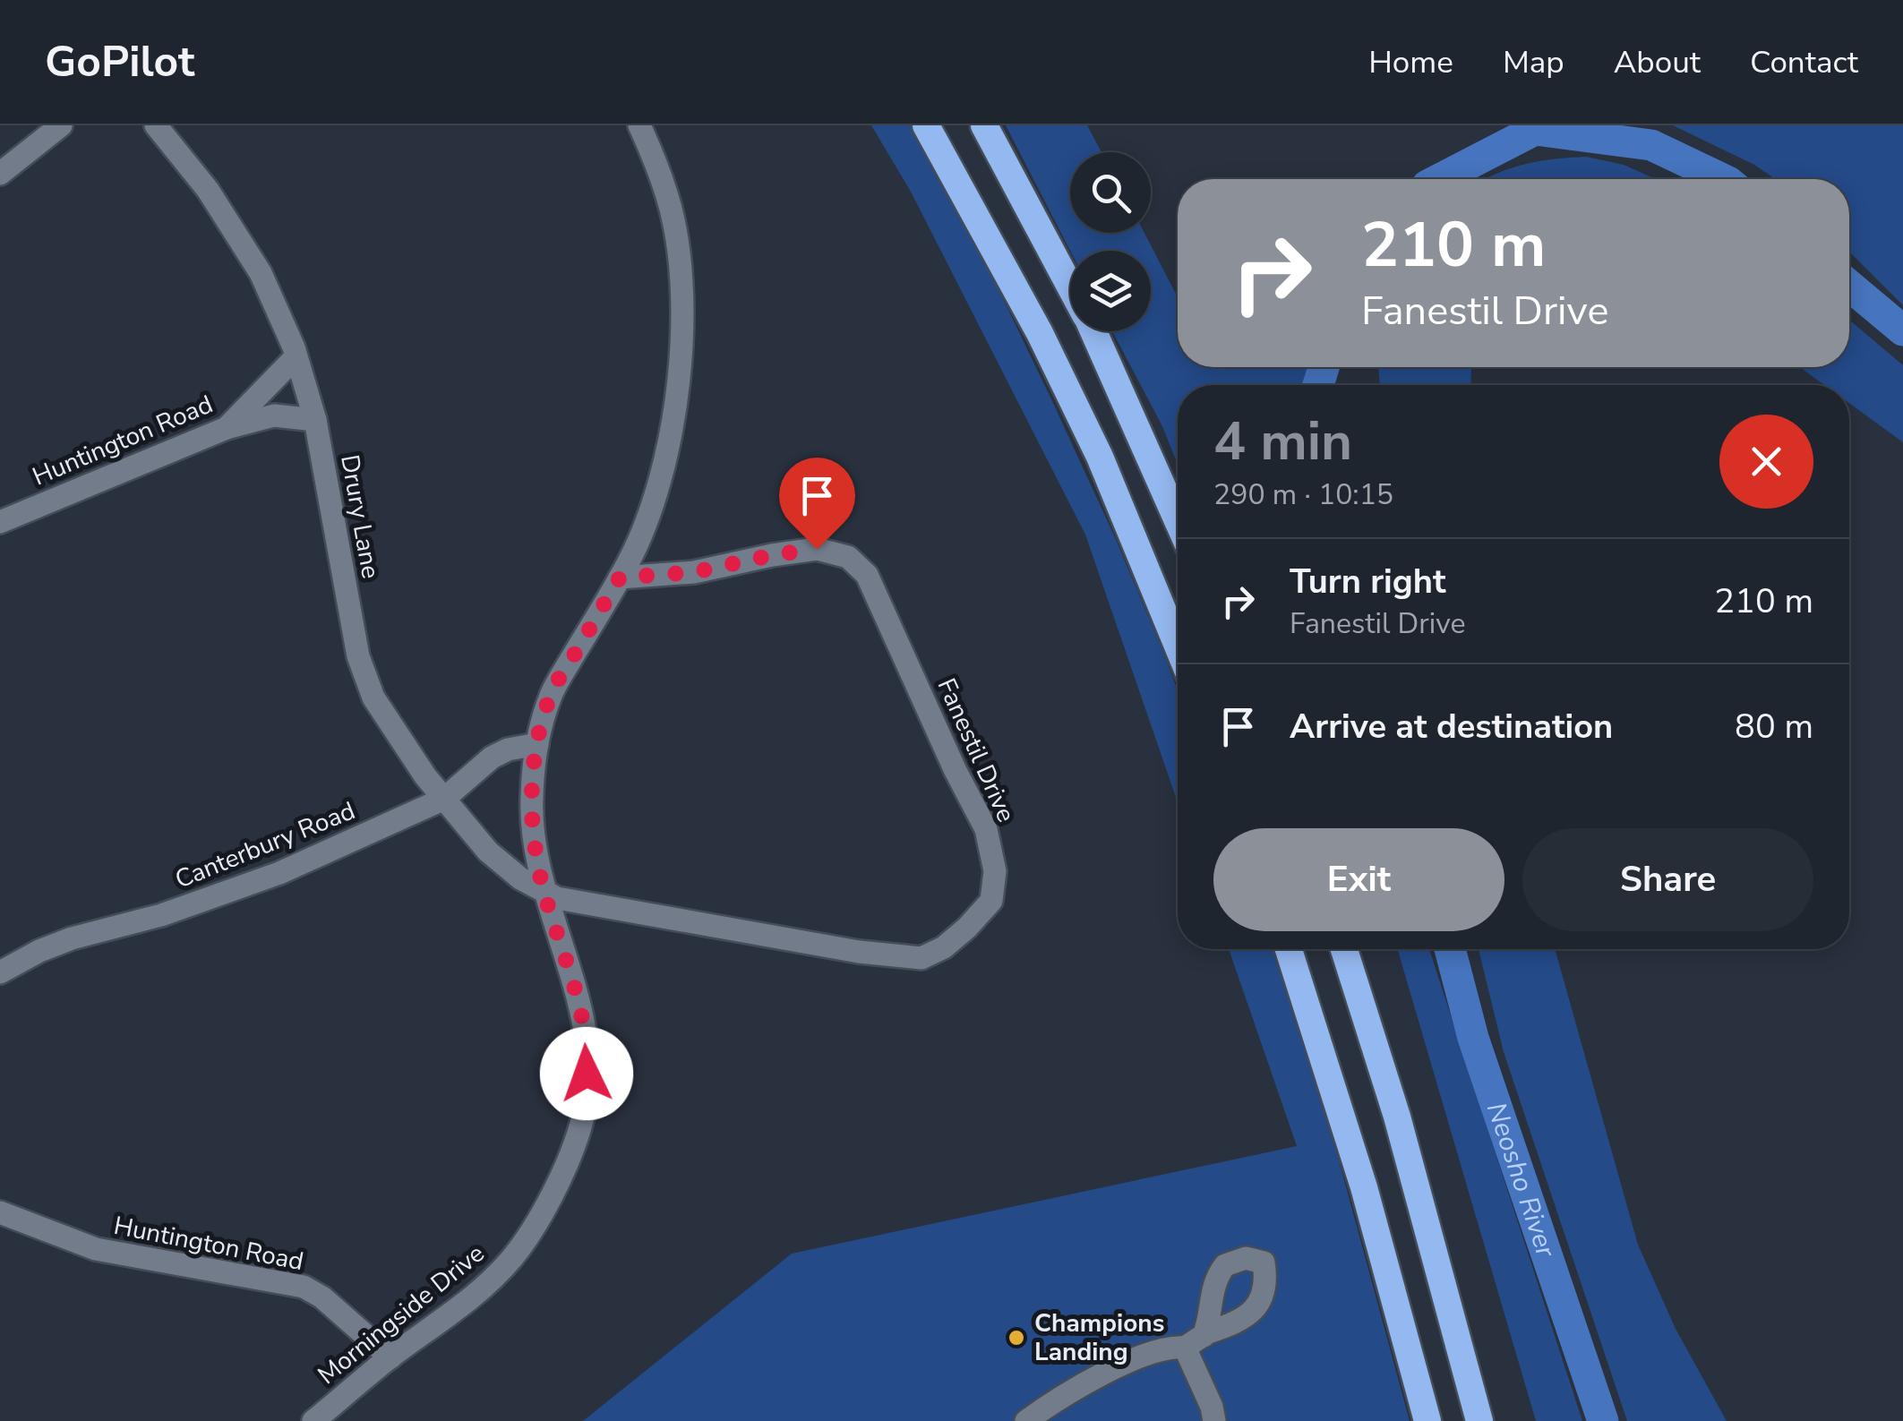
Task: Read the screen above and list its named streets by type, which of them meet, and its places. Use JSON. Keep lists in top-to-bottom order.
{
  "streets": {
    "street": [
      "Huntington Road",
      "Drury Lane",
      "Fanestil Drive",
      "Canterbury Road",
      "Morningside Drive"
    ]
  },
  "crossings": [
    ["Huntington Road", "Drury Lane"],
    ["Huntington Road", "Morningside Drive"],
    ["Drury Lane", "Fanestil Drive"],
    ["Drury Lane", "Canterbury Road"],
    ["Drury Lane", "Morningside Drive"],
    ["Fanestil Drive", "Morningside Drive"],
    ["Canterbury Road", "Morningside Drive"]
  ],
  "water": ["Neosho River"],
  "places": ["Champions Landing"],
  "page": {
    "header": "GoPilot",
    "nav": [
      "Home",
      "Map",
      "About",
      "Contact"
    ],
    "turn": ["210 m", "Fanestil Drive"],
    "heading": ["4 min", "290 m · 10:15"],
    "list": [
      {
        "name": "Turn right",
        "note": "Fanestil Drive",
        "value": "210 m"
      },
      {
        "name": "Arrive at destination",
        "value": "80 m"
      }
    ],
    "buttons": ["Exit", "Share"]
  }
}
